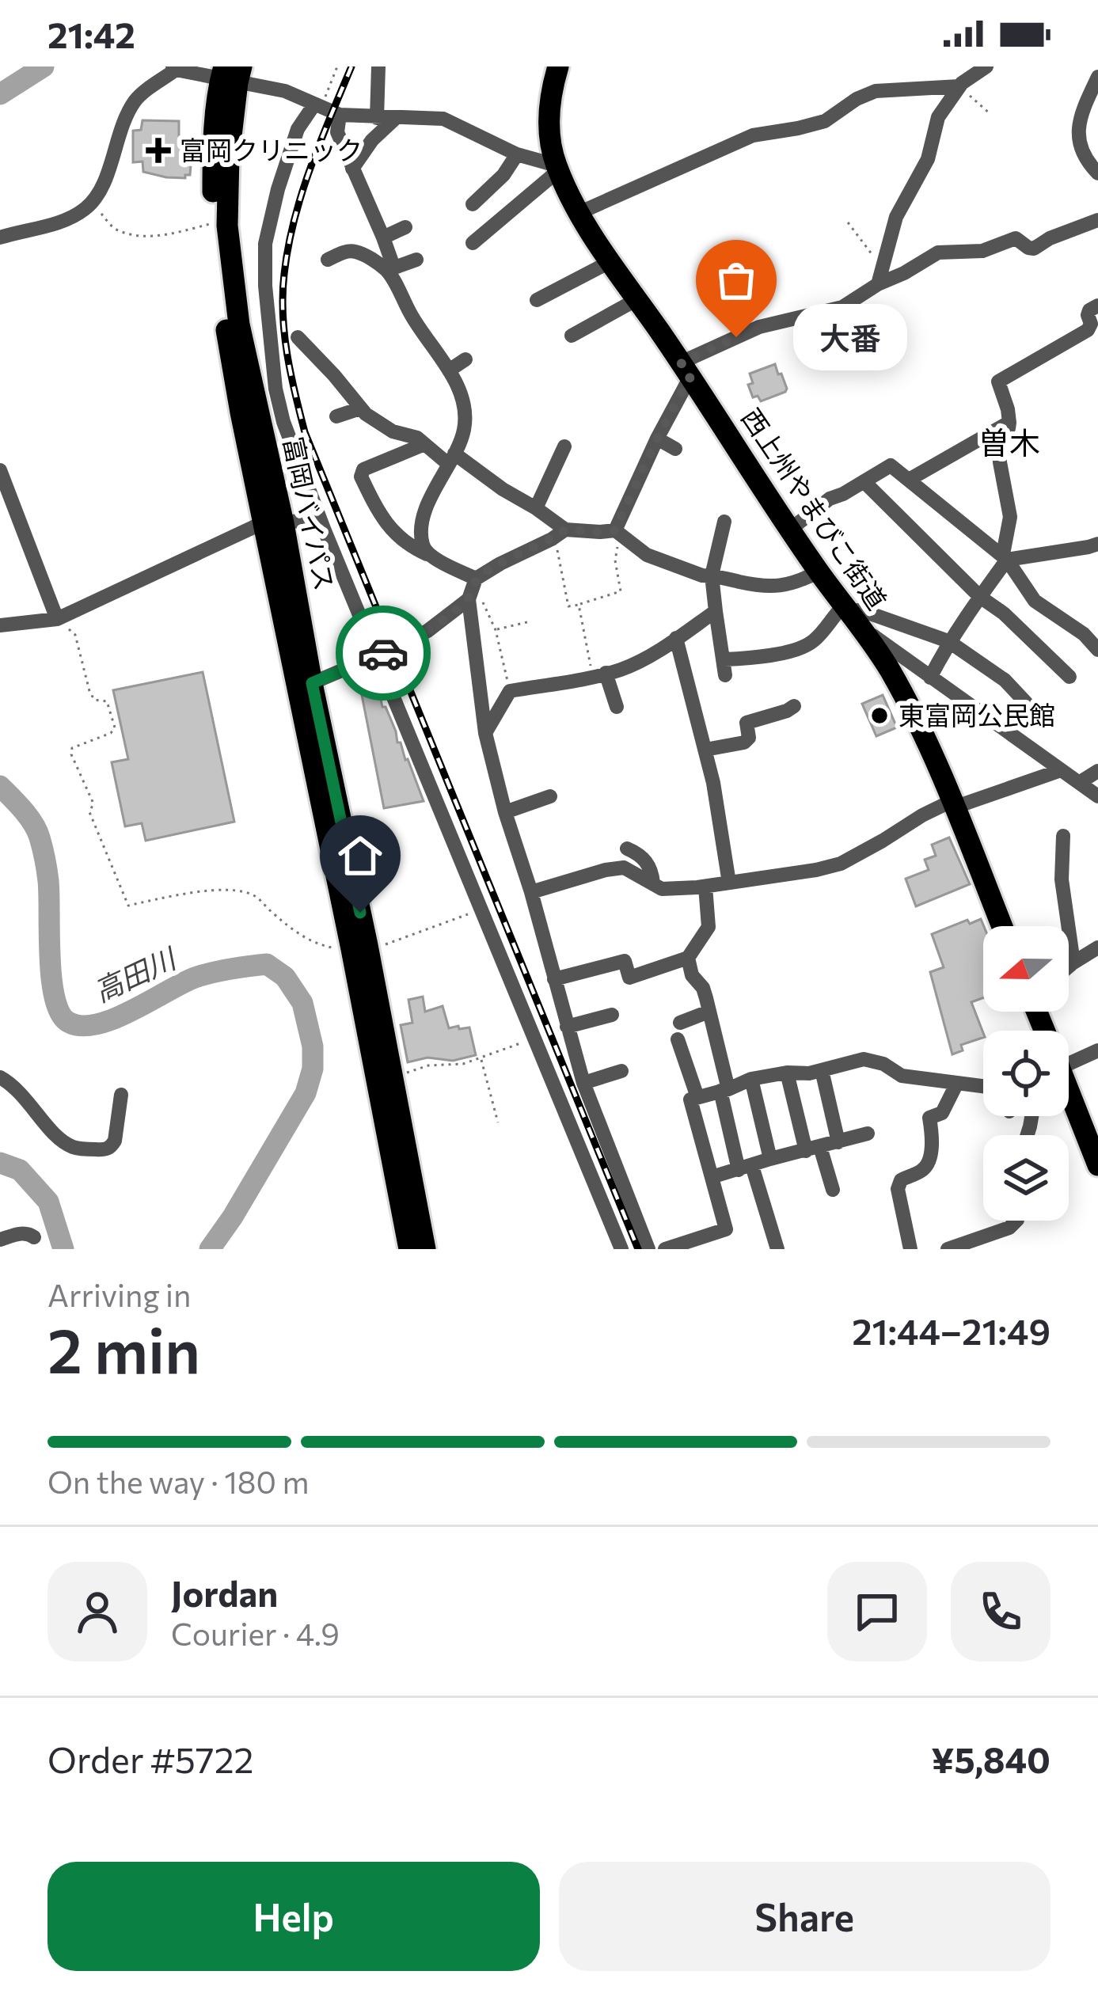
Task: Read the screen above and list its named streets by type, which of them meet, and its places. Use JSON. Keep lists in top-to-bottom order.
{
  "streets": {
    "highway": ["西上州やまびこ街道", "富岡バイパス"]
  },
  "districts": ["曽木"],
  "water": ["高田川"],
  "places": {
    "health": ["富岡クリニック"],
    "other": ["大番", "東富岡公民館"]
  },
  "north": "left",
  "page": {
    "status": "21:42",
    "bubble": "大番",
    "heading": ["2 min", "Arriving in", "21:44–21:49"],
    "panel": [
      "Jordan",
      "Courier · 4.9",
      "Order #5722",
      "¥5,840"
    ],
    "bar": "On the way · 180 m",
    "buttons": ["Help", "Share"]
  }
}
